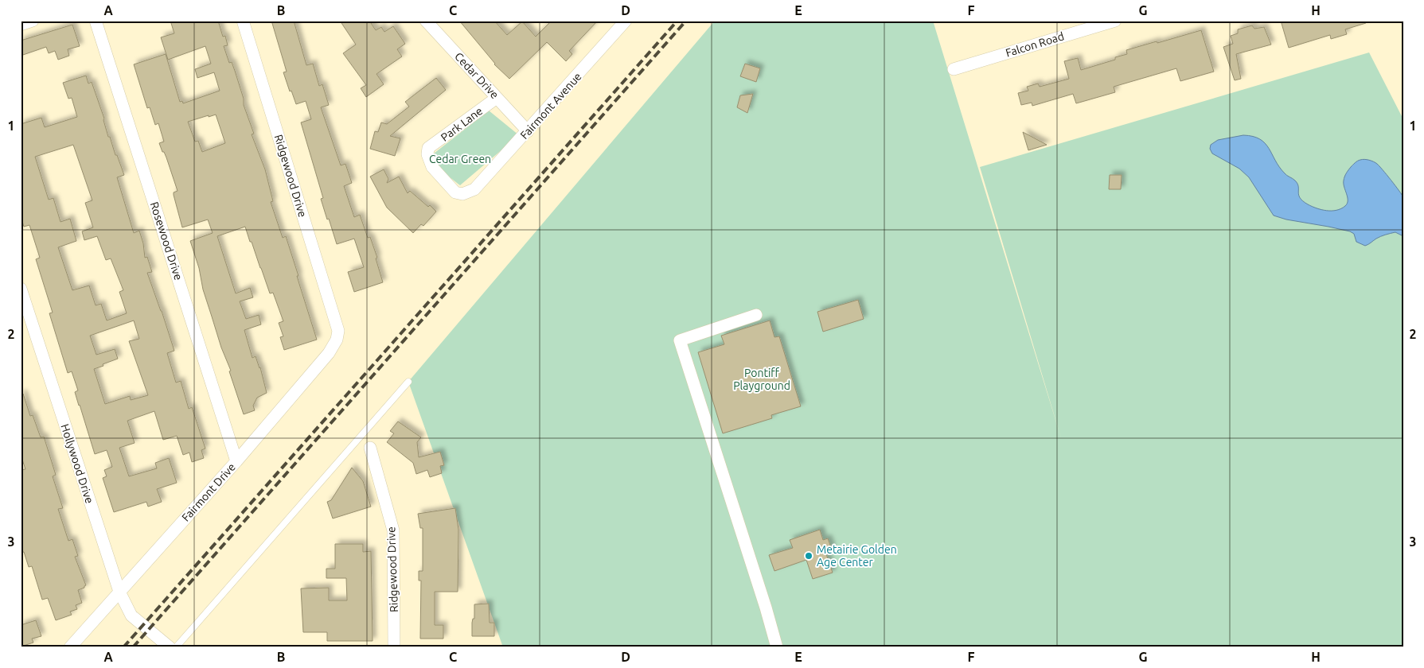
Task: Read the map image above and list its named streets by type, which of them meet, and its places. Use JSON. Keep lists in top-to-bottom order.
{
  "streets": {
    "street": [
      "Falcon Road",
      "Cedar Drive",
      "Fairmont Avenue",
      "Park Lane",
      "Ridgewood Drive",
      "Rosewood Drive",
      "Hollywood Drive",
      "Fairmont Drive"
    ]
  },
  "crossings": [
    ["Cedar Drive", "Fairmont Avenue"],
    ["Cedar Drive", "Park Lane"],
    ["Fairmont Avenue", "Park Lane"],
    ["Ridgewood Drive", "Fairmont Drive"],
    ["Rosewood Drive", "Fairmont Drive"],
    ["Hollywood Drive", "Fairmont Drive"]
  ],
  "parks": ["Cedar Green", "Pontiff Playground"],
  "places": ["Metairie Golden Age Center"],
  "grid": {
    "columns": [
      "A",
      "B",
      "C",
      "D",
      "E",
      "F",
      "G",
      "H"
    ],
    "rows": ["1", "2", "3"]
  }
}
